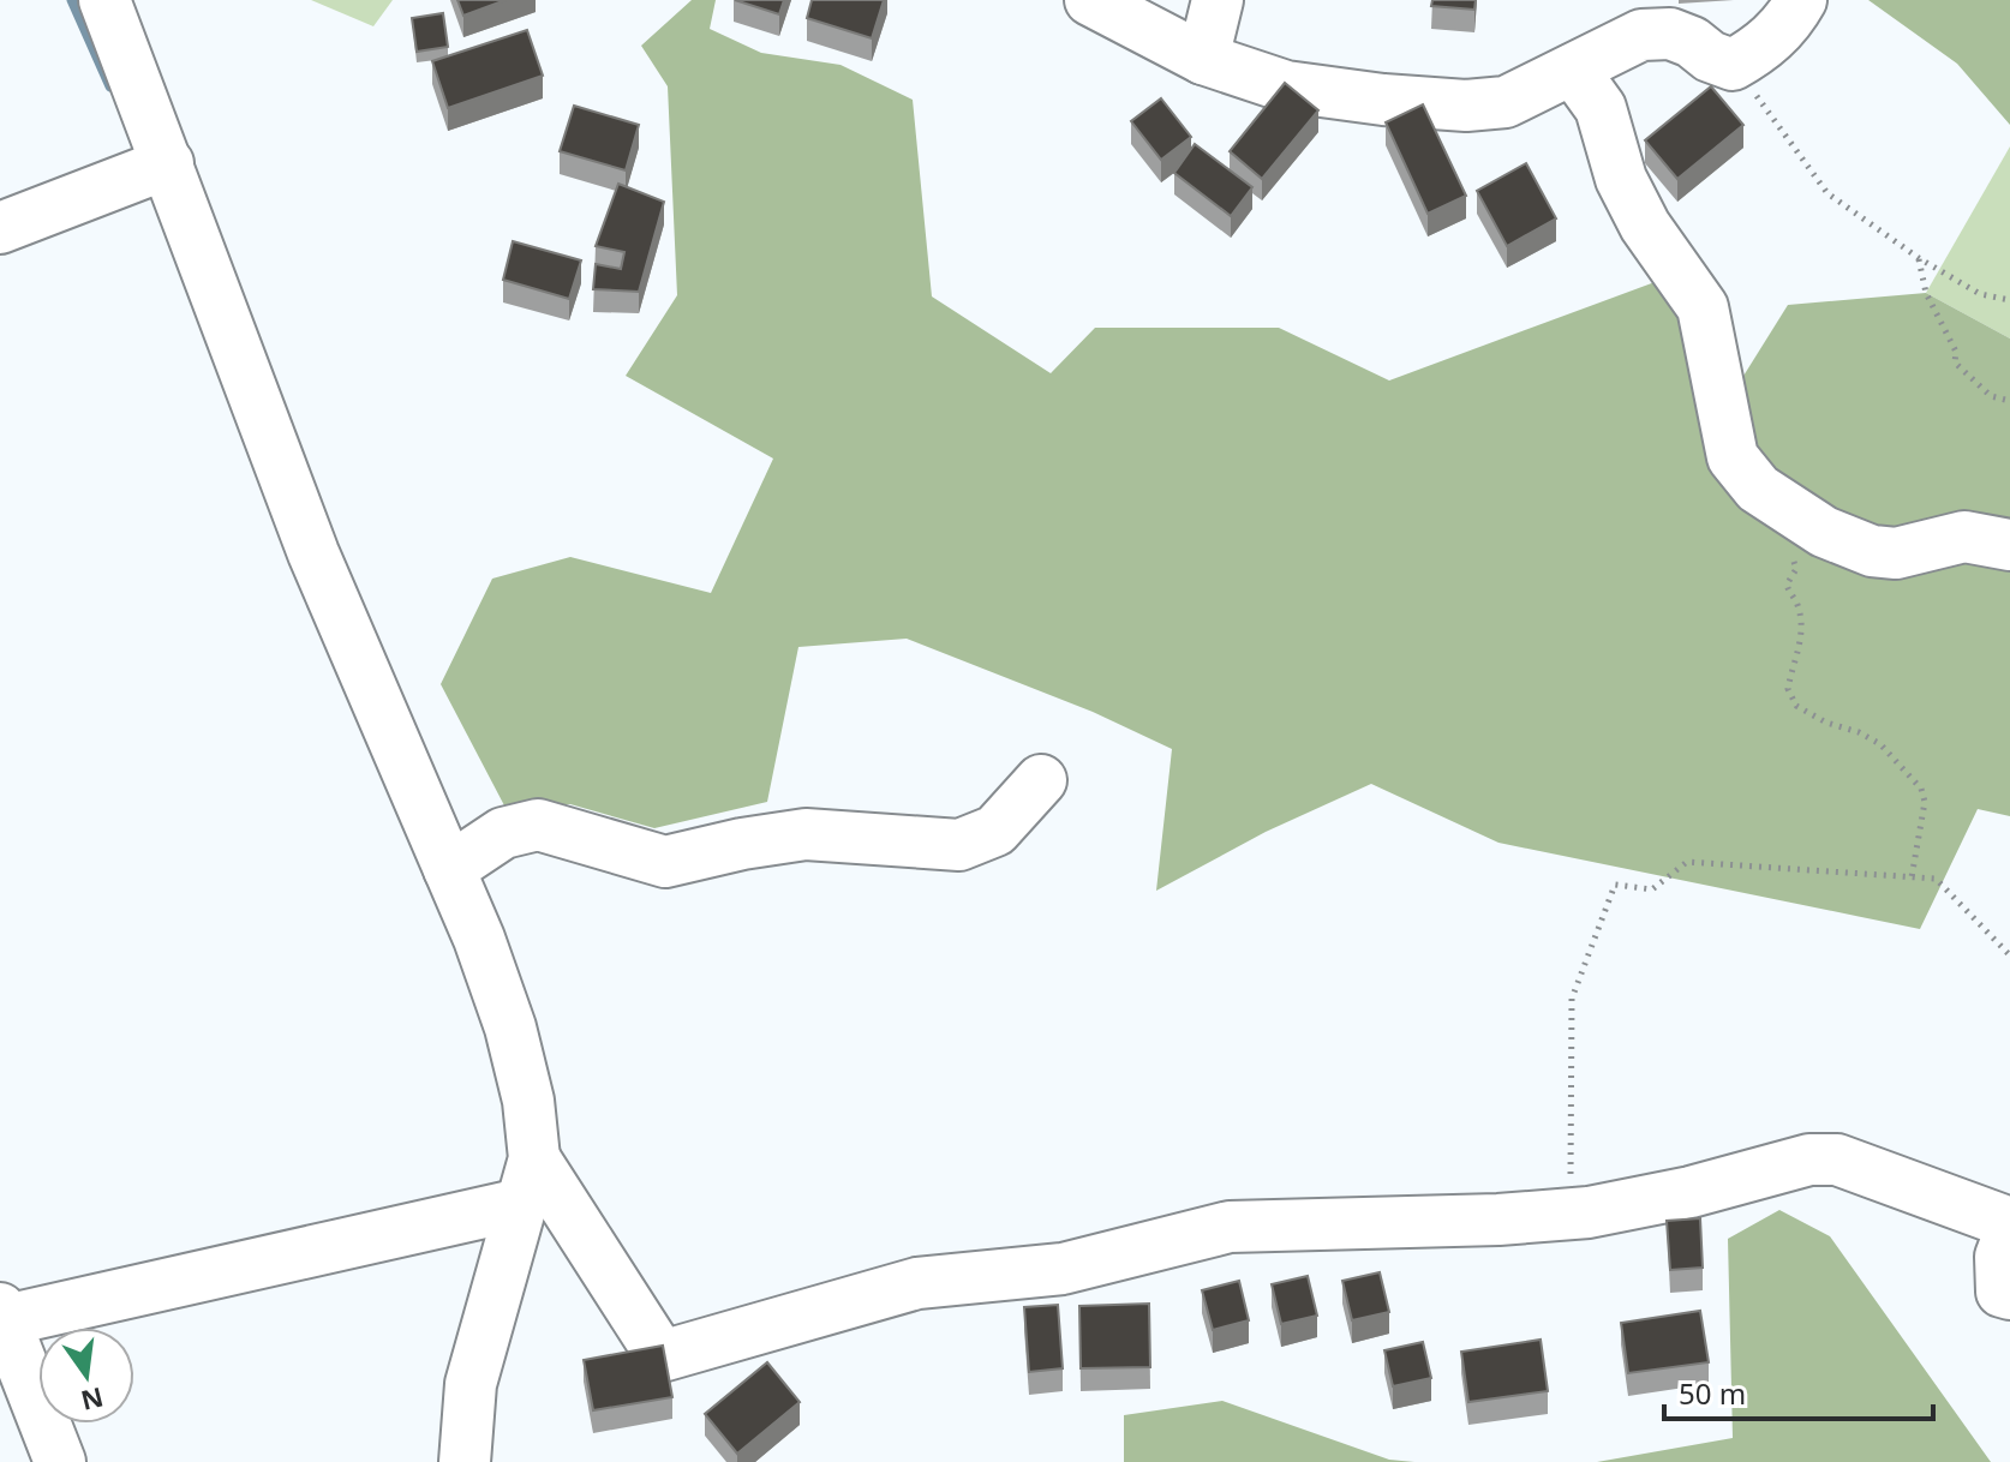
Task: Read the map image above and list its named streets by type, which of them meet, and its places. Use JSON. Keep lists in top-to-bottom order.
{
  "scale_bar": "50 m",
  "north": "bottom"
}
